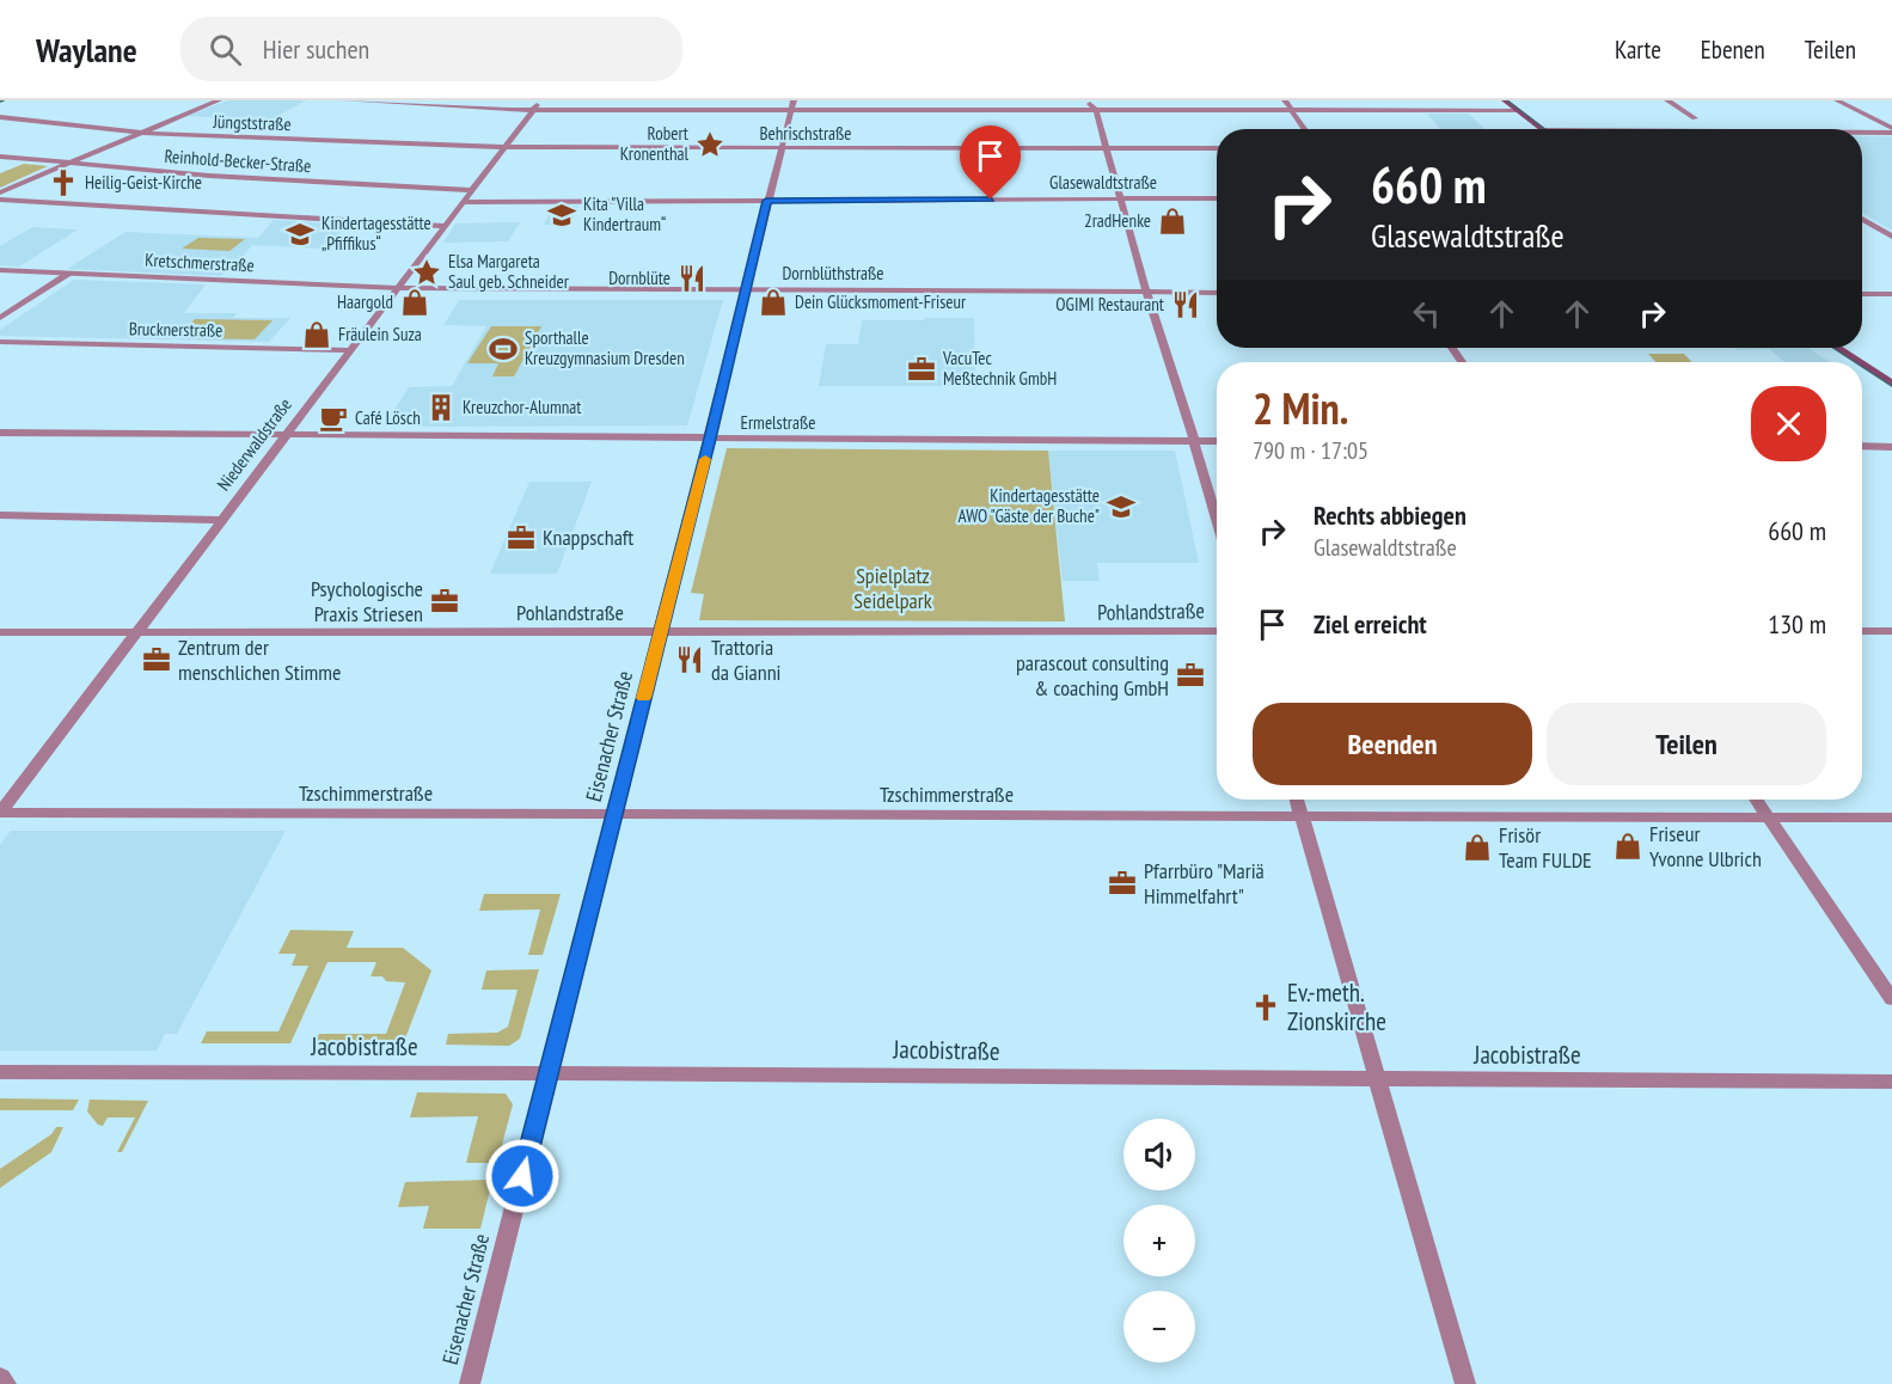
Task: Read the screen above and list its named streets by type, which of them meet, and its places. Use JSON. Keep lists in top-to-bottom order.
{
  "streets": {
    "street": [
      "Jüngststraße",
      "Behrischstraße",
      "Reinhold-Becker-Straße",
      "Glasewaldtstraße",
      "Kretschmerstraße",
      "Dornblüthstraße",
      "Brucknerstraße",
      "Ermelstraße",
      "Niederwaldstraße",
      "Pohlandstraße",
      "Eisenacher Straße",
      "Tzschimmerstraße",
      "Jacobistraße"
    ]
  },
  "crossings": [
    ["Jüngststraße", "Behrischstraße"],
    ["Jüngststraße", "Niederwaldstraße"],
    ["Behrischstraße", "Niederwaldstraße"],
    ["Behrischstraße", "Eisenacher Straße"],
    ["Reinhold-Becker-Straße", "Niederwaldstraße"],
    ["Glasewaldtstraße", "Niederwaldstraße"],
    ["Glasewaldtstraße", "Eisenacher Straße"],
    ["Kretschmerstraße", "Dornblüthstraße"],
    ["Kretschmerstraße", "Niederwaldstraße"],
    ["Dornblüthstraße", "Niederwaldstraße"],
    ["Dornblüthstraße", "Eisenacher Straße"],
    ["Brucknerstraße", "Niederwaldstraße"],
    ["Ermelstraße", "Niederwaldstraße"],
    ["Ermelstraße", "Eisenacher Straße"],
    ["Niederwaldstraße", "Pohlandstraße"],
    ["Niederwaldstraße", "Tzschimmerstraße"],
    ["Pohlandstraße", "Eisenacher Straße"],
    ["Eisenacher Straße", "Tzschimmerstraße"],
    ["Eisenacher Straße", "Jacobistraße"]
  ],
  "parks": ["Spielplatz Seidelpark"],
  "places": {
    "place": ["Robert Kronenthal", "Elsa Margareta Saul geb. Schneider"],
    "church": ["Heilig-Geist-Kirche", "Ev.-meth. Zionskirche"],
    "school or university": ["Kita \"Villa Kindertraum“", "Kindertagesstätte „Pfiffikus“", "Kindertagesstätte AWO \"Gäste der Buche\""],
    "shop": [
      "2radHenke",
      "Haargold",
      "Dein Glücksmoment-Friseur",
      "Fräulein Suza",
      "Friseur Yvonne Ulbrich",
      "Frisör Team FULDE"
    ],
    "restaurant": ["Dornblüte", "OGIMI Restaurant", "Trattoria da Gianni"],
    "sports": ["Sporthalle Kreuzgymnasium Dresden"],
    "office": [
      "VacuTec Meßtechnik GmbH",
      "Knappschaft",
      "Psychologische Praxis Striesen",
      "Zentrum der menschlichen Stimme",
      "parascout consulting & coaching GmbH",
      "Pfarrbüro \"Mariä Himmelfahrt\""
    ],
    "building": ["Kreuzchor-Alumnat"],
    "cafe": ["Café Lösch"]
  },
  "page": {
    "header": "Waylane",
    "search": "Hier suchen",
    "nav": ["Karte", "Ebenen", "Teilen"],
    "turn": ["660 m", "Glasewaldtstraße"],
    "heading": ["2 Min.", "790 m · 17:05"],
    "list": [
      {
        "name": "Rechts abbiegen",
        "note": "Glasewaldtstraße",
        "value": "660 m"
      },
      {
        "name": "Ziel erreicht",
        "value": "130 m"
      }
    ],
    "buttons": ["Beenden", "Teilen"],
    "map_buttons": ["+", "−"]
  }
}
